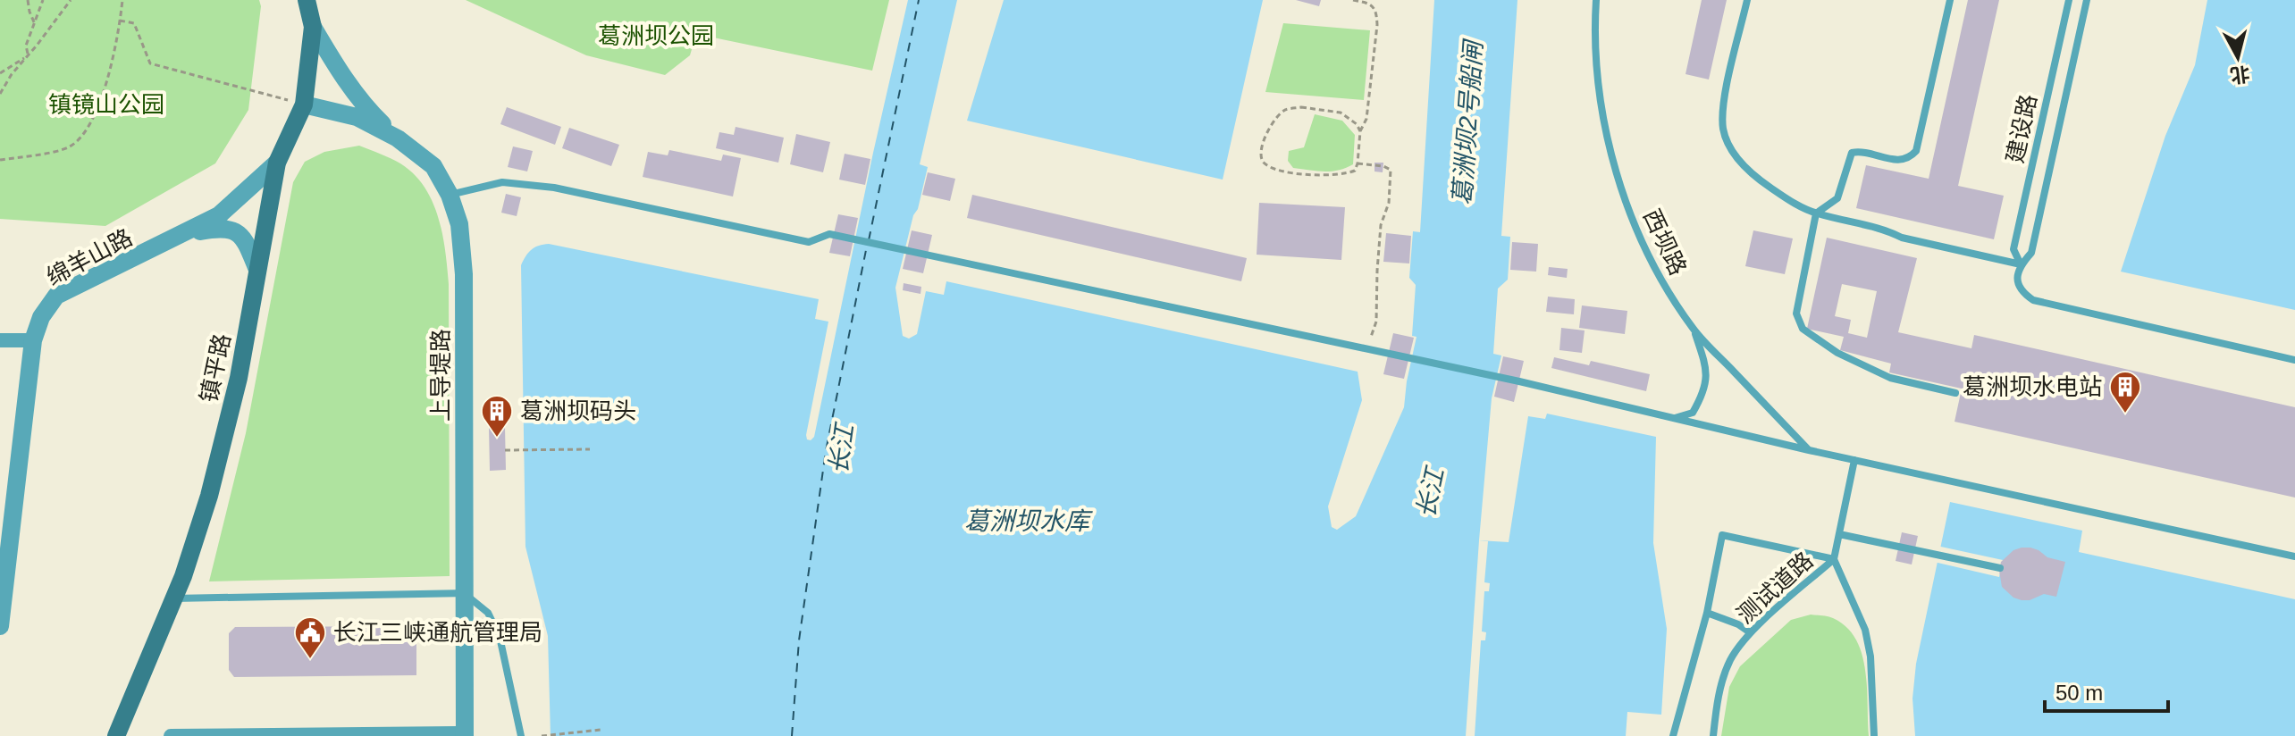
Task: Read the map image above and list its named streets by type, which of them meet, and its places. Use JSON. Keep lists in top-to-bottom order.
{
  "streets": {
    "main road": ["镇平路"],
    "street": ["绵羊山路", "上导堤路"],
    "lane": ["建设路", "西坝路", "测试道路"]
  },
  "crossings": [
    ["绵羊山路", "镇平路"],
    ["镇平路", "上导堤路"]
  ],
  "water": ["葛洲坝2号船闸", "长江", "葛洲坝水库"],
  "parks": ["葛洲坝公园", "镇镜山公园"],
  "places": {
    "building": ["葛洲坝水电站", "葛洲坝码头"],
    "public building": ["长江三峡通航管理局"]
  },
  "scale_bar": "50 m",
  "north": "bottom"
}
